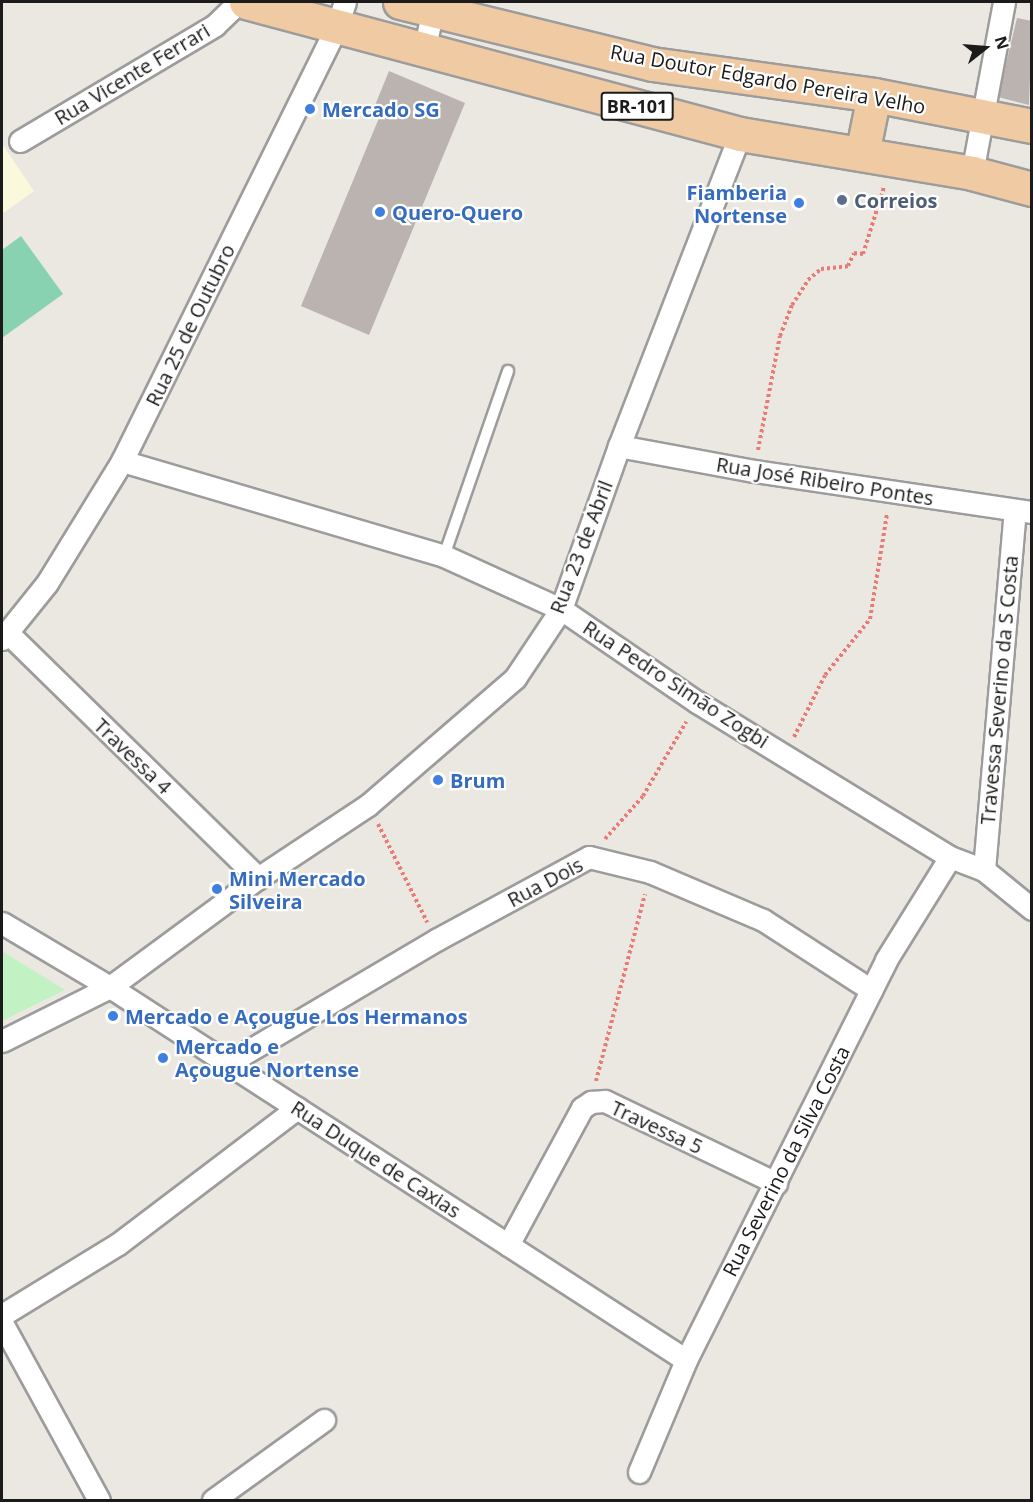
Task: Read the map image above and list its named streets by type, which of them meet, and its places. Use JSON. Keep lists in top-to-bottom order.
{
  "streets": {
    "main road": ["Rua Doutor Edgardo Pereira Velho", "BR-101"],
    "street": [
      "Rua Vicente Ferrari",
      "Rua 25 de Outubro",
      "Rua José Ribeiro Pontes",
      "Rua 23 de Abril",
      "Rua Pedro Simão Zogbi",
      "Travessa Severino da S Costa",
      "Travessa 4",
      "Rua Dois",
      "Travessa 5",
      "Rua Duque de Caxias",
      "Rua Severino da Silva Costa"
    ]
  },
  "crossings": [
    ["BR-101", "Rua 25 de Outubro"],
    ["BR-101", "Rua 23 de Abril"],
    ["Rua 25 de Outubro", "Rua Pedro Simão Zogbi"],
    ["Rua 25 de Outubro", "Travessa 4"],
    ["Rua José Ribeiro Pontes", "Rua 23 de Abril"],
    ["Rua José Ribeiro Pontes", "Travessa Severino da S Costa"],
    ["Rua 23 de Abril", "Rua Pedro Simão Zogbi"],
    ["Rua 23 de Abril", "Travessa 4"],
    ["Rua 23 de Abril", "Rua Duque de Caxias"],
    ["Rua Pedro Simão Zogbi", "Travessa Severino da S Costa"],
    ["Rua Pedro Simão Zogbi", "Rua Severino da Silva Costa"],
    ["Rua Dois", "Rua Duque de Caxias"],
    ["Rua Dois", "Rua Severino da Silva Costa"],
    ["Travessa 5", "Rua Duque de Caxias"],
    ["Travessa 5", "Rua Severino da Silva Costa"],
    ["Rua Duque de Caxias", "Rua Severino da Silva Costa"]
  ],
  "places": [
    "Mercado SG",
    "Correios",
    "Fiamberia Nortense",
    "Quero-Quero",
    "Brum",
    "Mini Mercado Silveira",
    "Mercado e Açougue Los Hermanos",
    "Mercado e Açougue Nortense"
  ],
  "north": "right"
}
